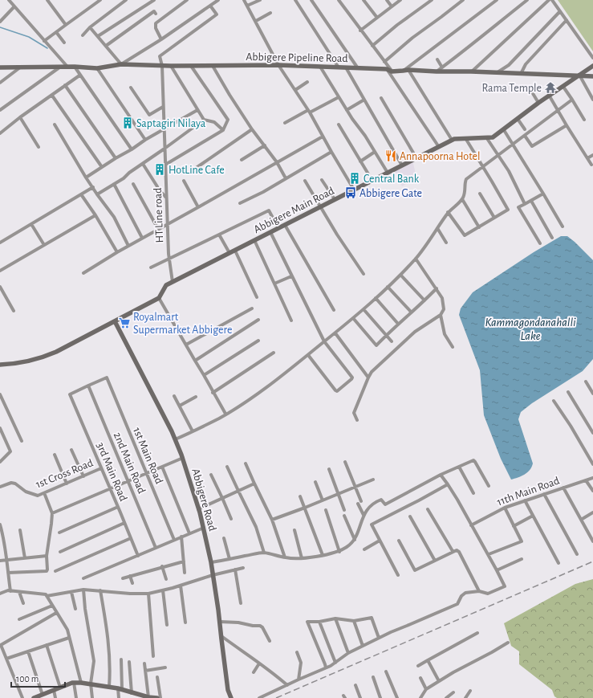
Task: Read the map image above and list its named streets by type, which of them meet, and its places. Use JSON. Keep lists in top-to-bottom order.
{
  "streets": {
    "street": [
      "Abbigere Pipeline Road",
      "Abbigere Main Road",
      "HT Line road",
      "1st Main Road",
      "2nd Main Road",
      "3rd Main Road",
      "1st Cross Road",
      "11th Main Road",
      "Abbigere Road"
    ]
  },
  "crossings": [
    ["Abbigere Pipeline Road", "Abbigere Main Road"],
    ["Abbigere Pipeline Road", "HT Line road"],
    ["Abbigere Main Road", "HT Line road"],
    ["1st Main Road", "2nd Main Road"],
    ["1st Main Road", "3rd Main Road"],
    ["2nd Main Road", "3rd Main Road"],
    ["3rd Main Road", "1st Cross Road"]
  ],
  "water": ["Kammagondanahalli Lake"],
  "places": {
    "temple": ["Rama Temple"],
    "building": ["Saptagiri Nilaya", "HotLine Cafe", "Central Bank"],
    "restaurant": ["Annapoorna Hotel"],
    "bus stop": ["Abbigere Gate"],
    "supermarket": ["Royalmart Supermarket Abbigere"]
  },
  "scale_bar": "100 m"
}
